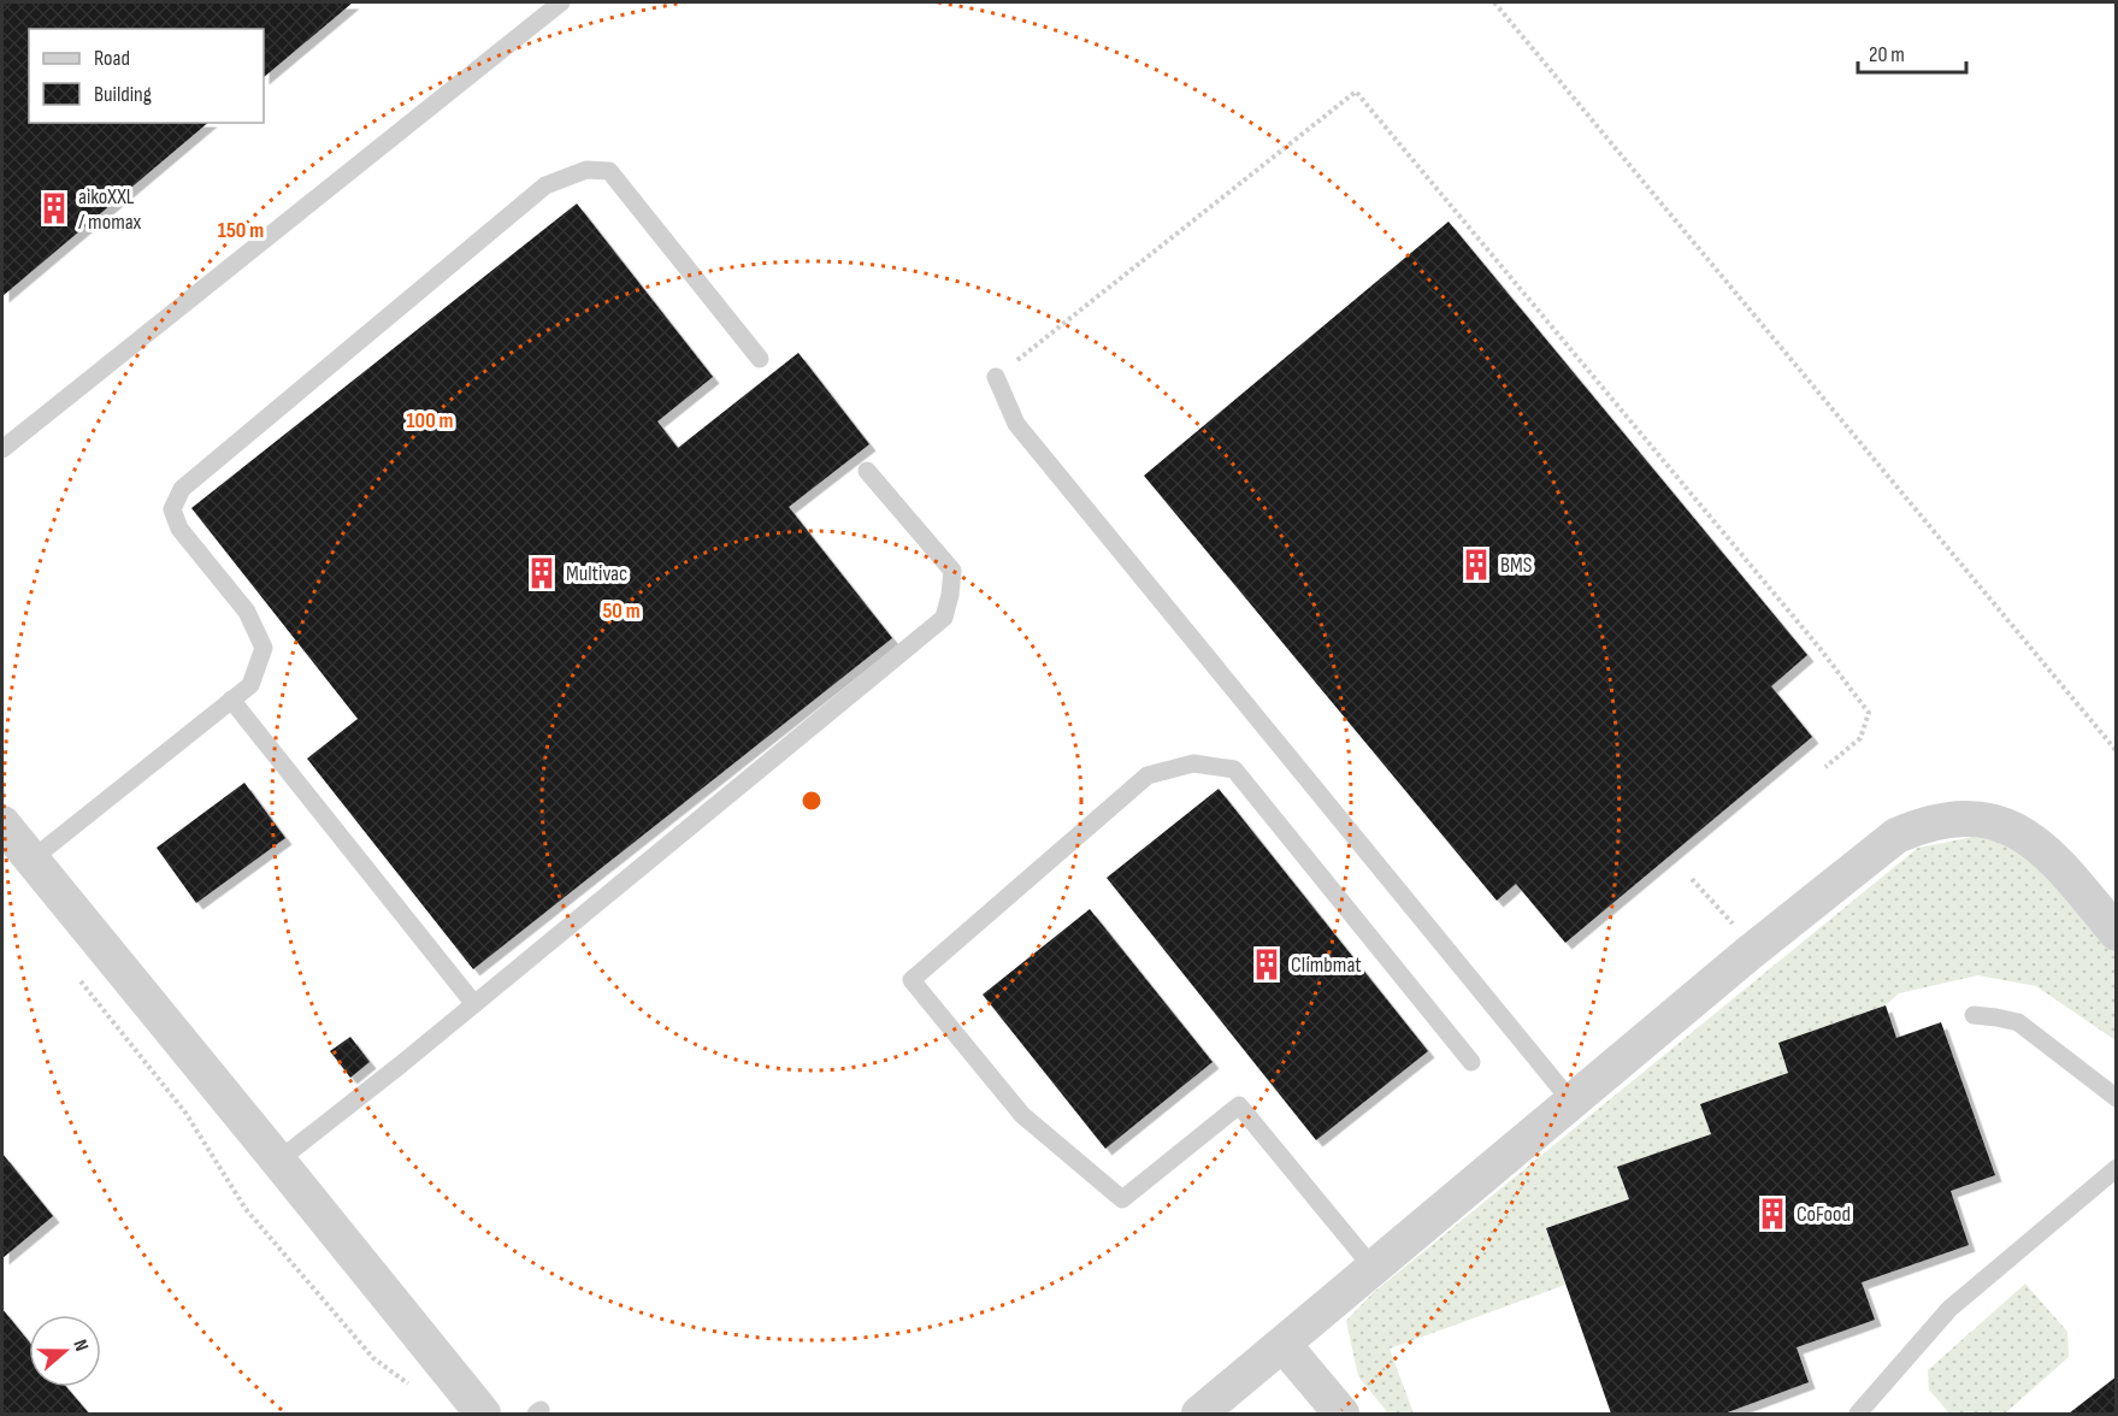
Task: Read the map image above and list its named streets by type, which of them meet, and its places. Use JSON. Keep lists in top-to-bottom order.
{
  "places": {
    "building": [
      "aikoXXL / momax",
      "BMS",
      "Multivac",
      "Climbmat",
      "CoFood"
    ]
  },
  "legend": ["Road", "Building"],
  "scale_bar": "20 m",
  "north": "right",
  "rings": ["150 m", "100 m", "50 m"]
}
